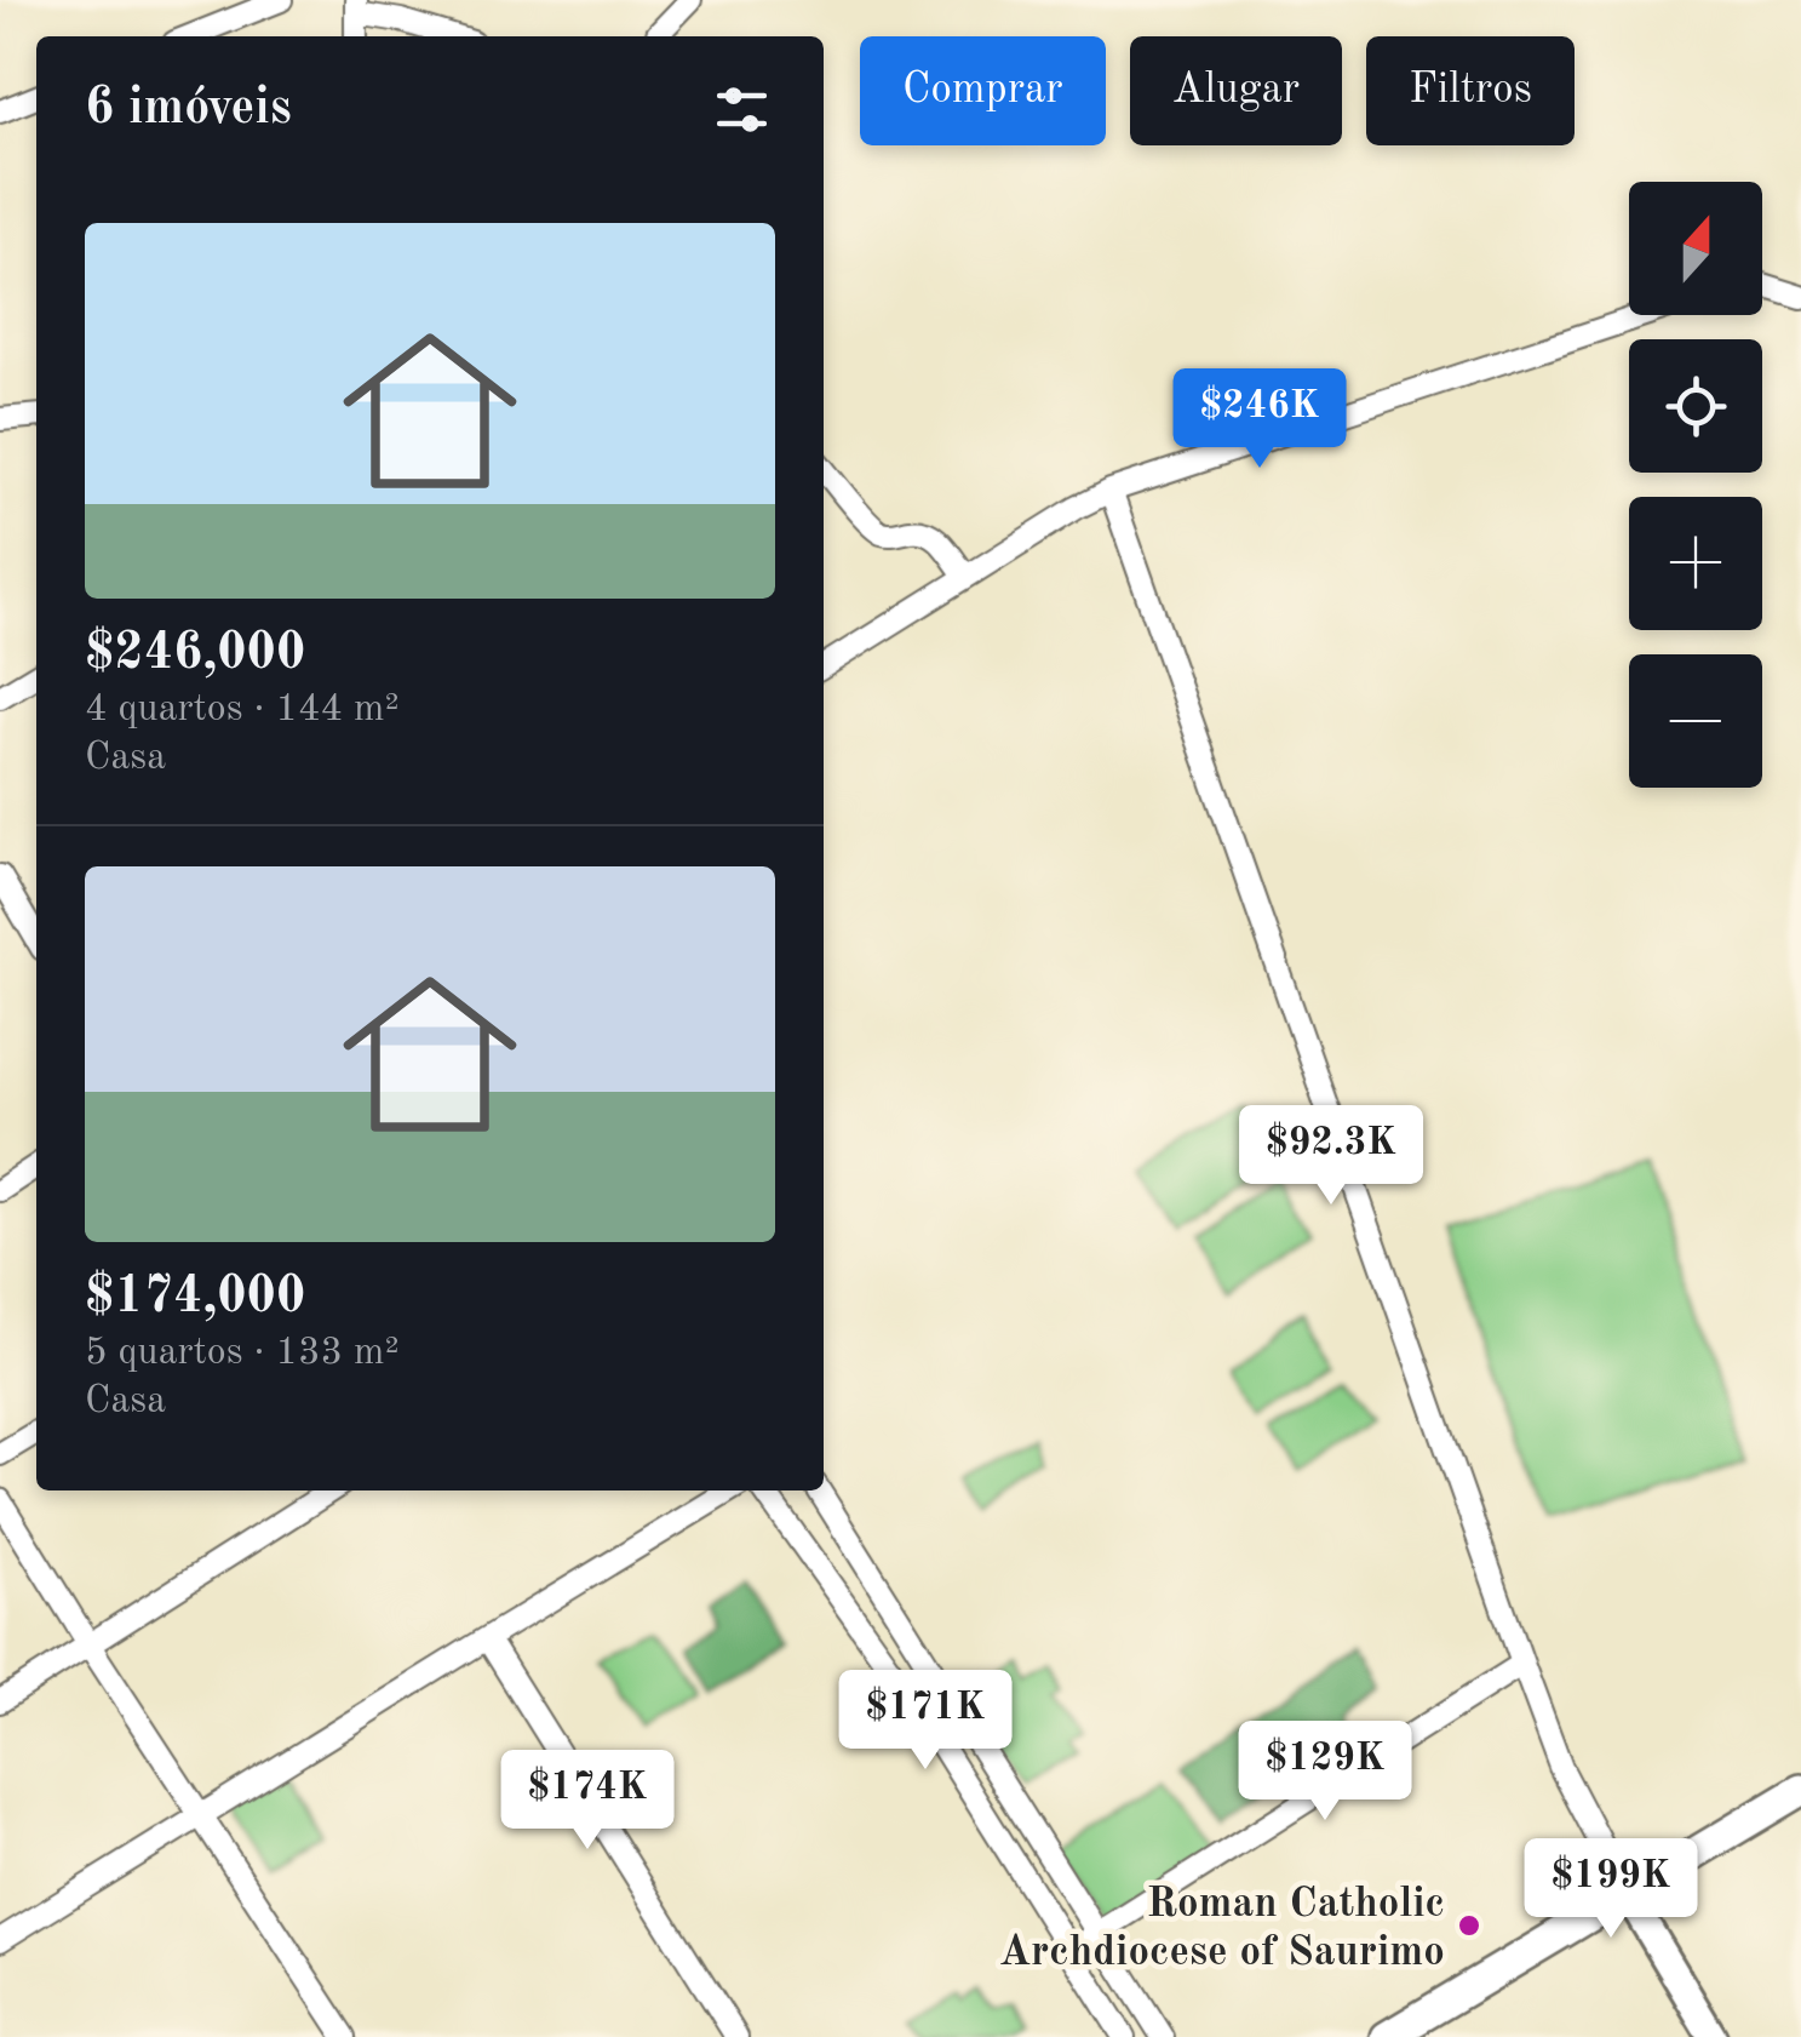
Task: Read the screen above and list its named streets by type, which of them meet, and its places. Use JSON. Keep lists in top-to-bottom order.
{
  "places": ["Roman Catholic Archdiocese of Saurimo"],
  "north": "top",
  "page": {
    "chip": ["Comprar", "Alugar", "Filtros"],
    "heading": "6 imóveis",
    "map_buttons": ["+", "−"],
    "list": [
      {
        "name": "$246,000",
        "note": "4 quartos · 144 m² · Casa"
      },
      {
        "name": "$174,000",
        "note": "5 quartos · 133 m² · Casa"
      }
    ],
    "price": [
      "$246K",
      "$92.3K",
      "$171K",
      "$129K",
      "$174K",
      "$199K"
    ]
  }
}
